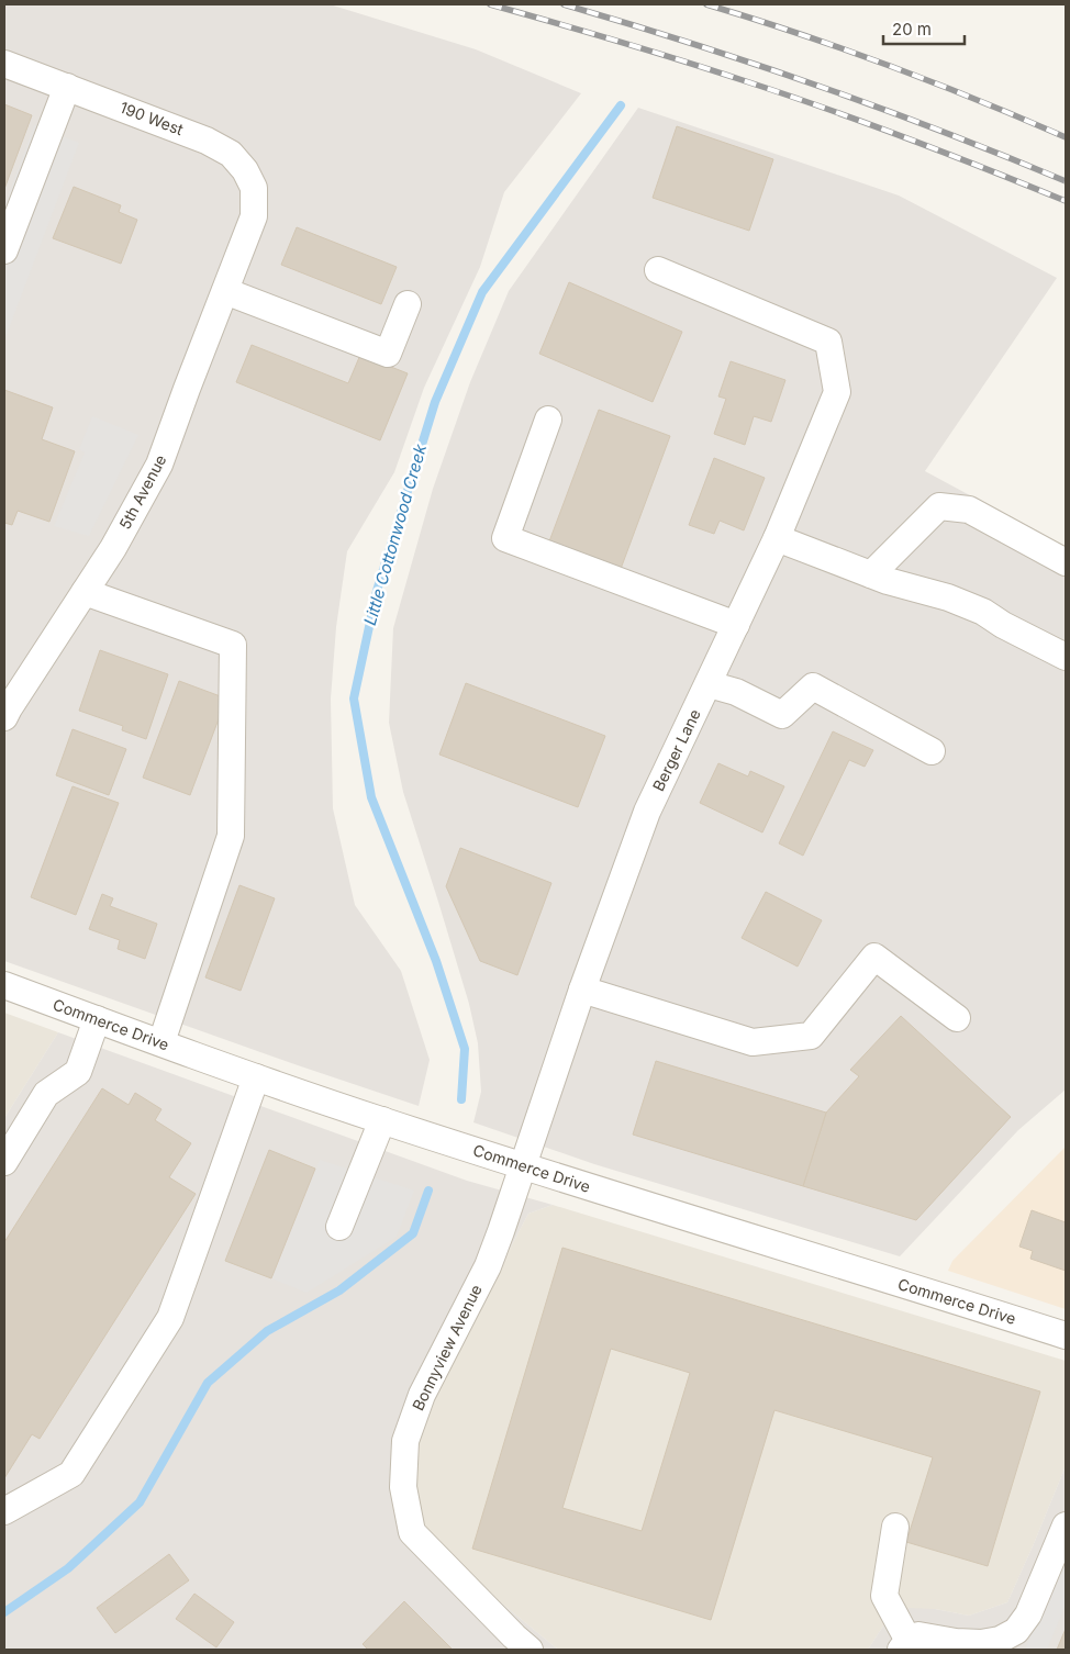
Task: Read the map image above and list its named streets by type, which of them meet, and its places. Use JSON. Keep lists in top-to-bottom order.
{
  "streets": {
    "street": [
      "190 West",
      "5th Avenue",
      "Berger Lane",
      "Commerce Drive",
      "Bonnyview Avenue"
    ]
  },
  "crossings": [
    ["190 West", "5th Avenue"],
    ["Berger Lane", "Commerce Drive"],
    ["Berger Lane", "Bonnyview Avenue"],
    ["Commerce Drive", "Bonnyview Avenue"]
  ],
  "water": ["Little Cottonwood Creek"],
  "scale_bar": "20 m"
}
